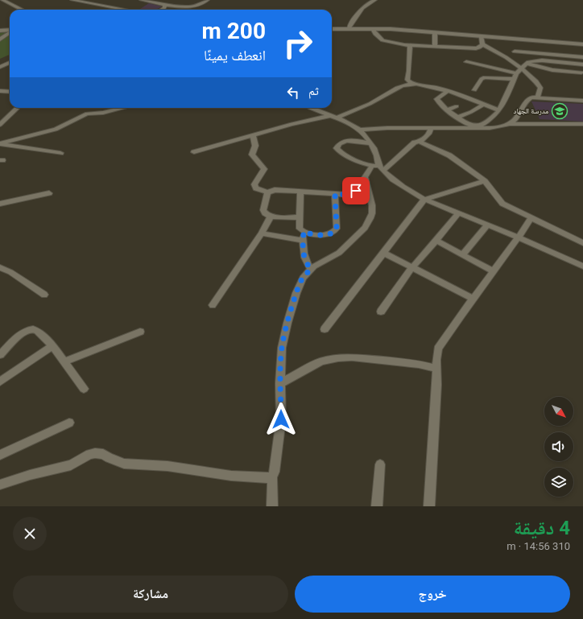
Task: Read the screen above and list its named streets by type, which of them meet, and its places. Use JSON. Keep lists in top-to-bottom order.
{
  "places": {
    "school or university": ["مدرسة الجهاد"]
  },
  "north": "bottom right",
  "page": {
    "turn": ["200 m", "انعطف يمينًا"],
    "then": "ثم",
    "heading": ["4 دقيقة", "310 m · 14:56"],
    "buttons": ["خروج", "مشاركة"]
  }
}
